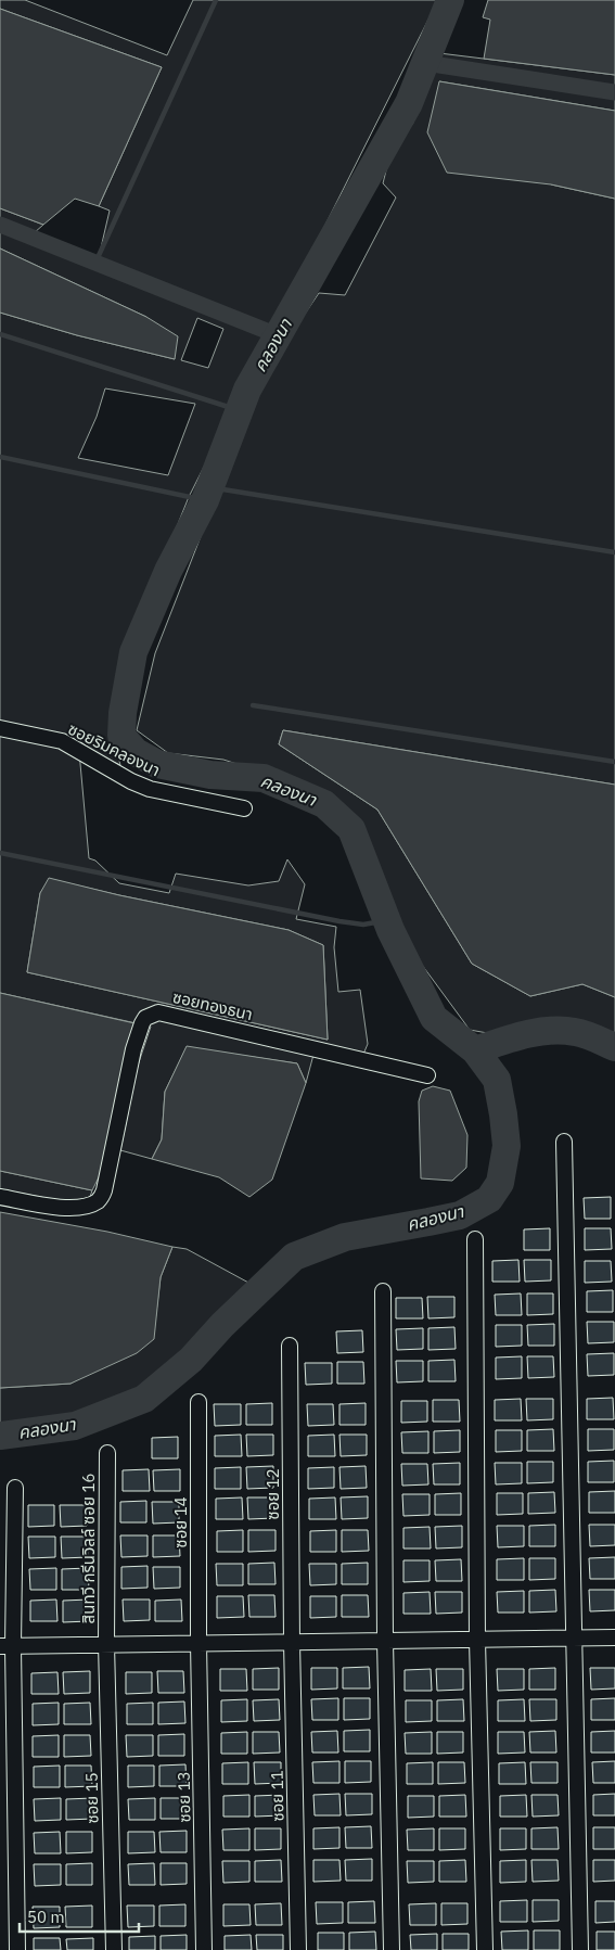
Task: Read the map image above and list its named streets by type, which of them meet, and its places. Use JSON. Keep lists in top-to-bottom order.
{
  "streets": {
    "street": [
      "ซอยริมคลองนา",
      "ซอยทองธนา",
      "ซอย 12",
      "ซอย 14",
      "สินทวี กรีนวิลล์ ซอย 16",
      "ซอย 11",
      "ซอย 13",
      "ซอย 15"
    ]
  },
  "crossings": [
    ["ซอย 12", "ซอย 11"],
    ["ซอย 14", "ซอย 13"],
    ["สินทวี กรีนวิลล์ ซอย 16", "ซอย 15"]
  ],
  "water": ["คลองนา"],
  "scale_bar": "50 m"
}
